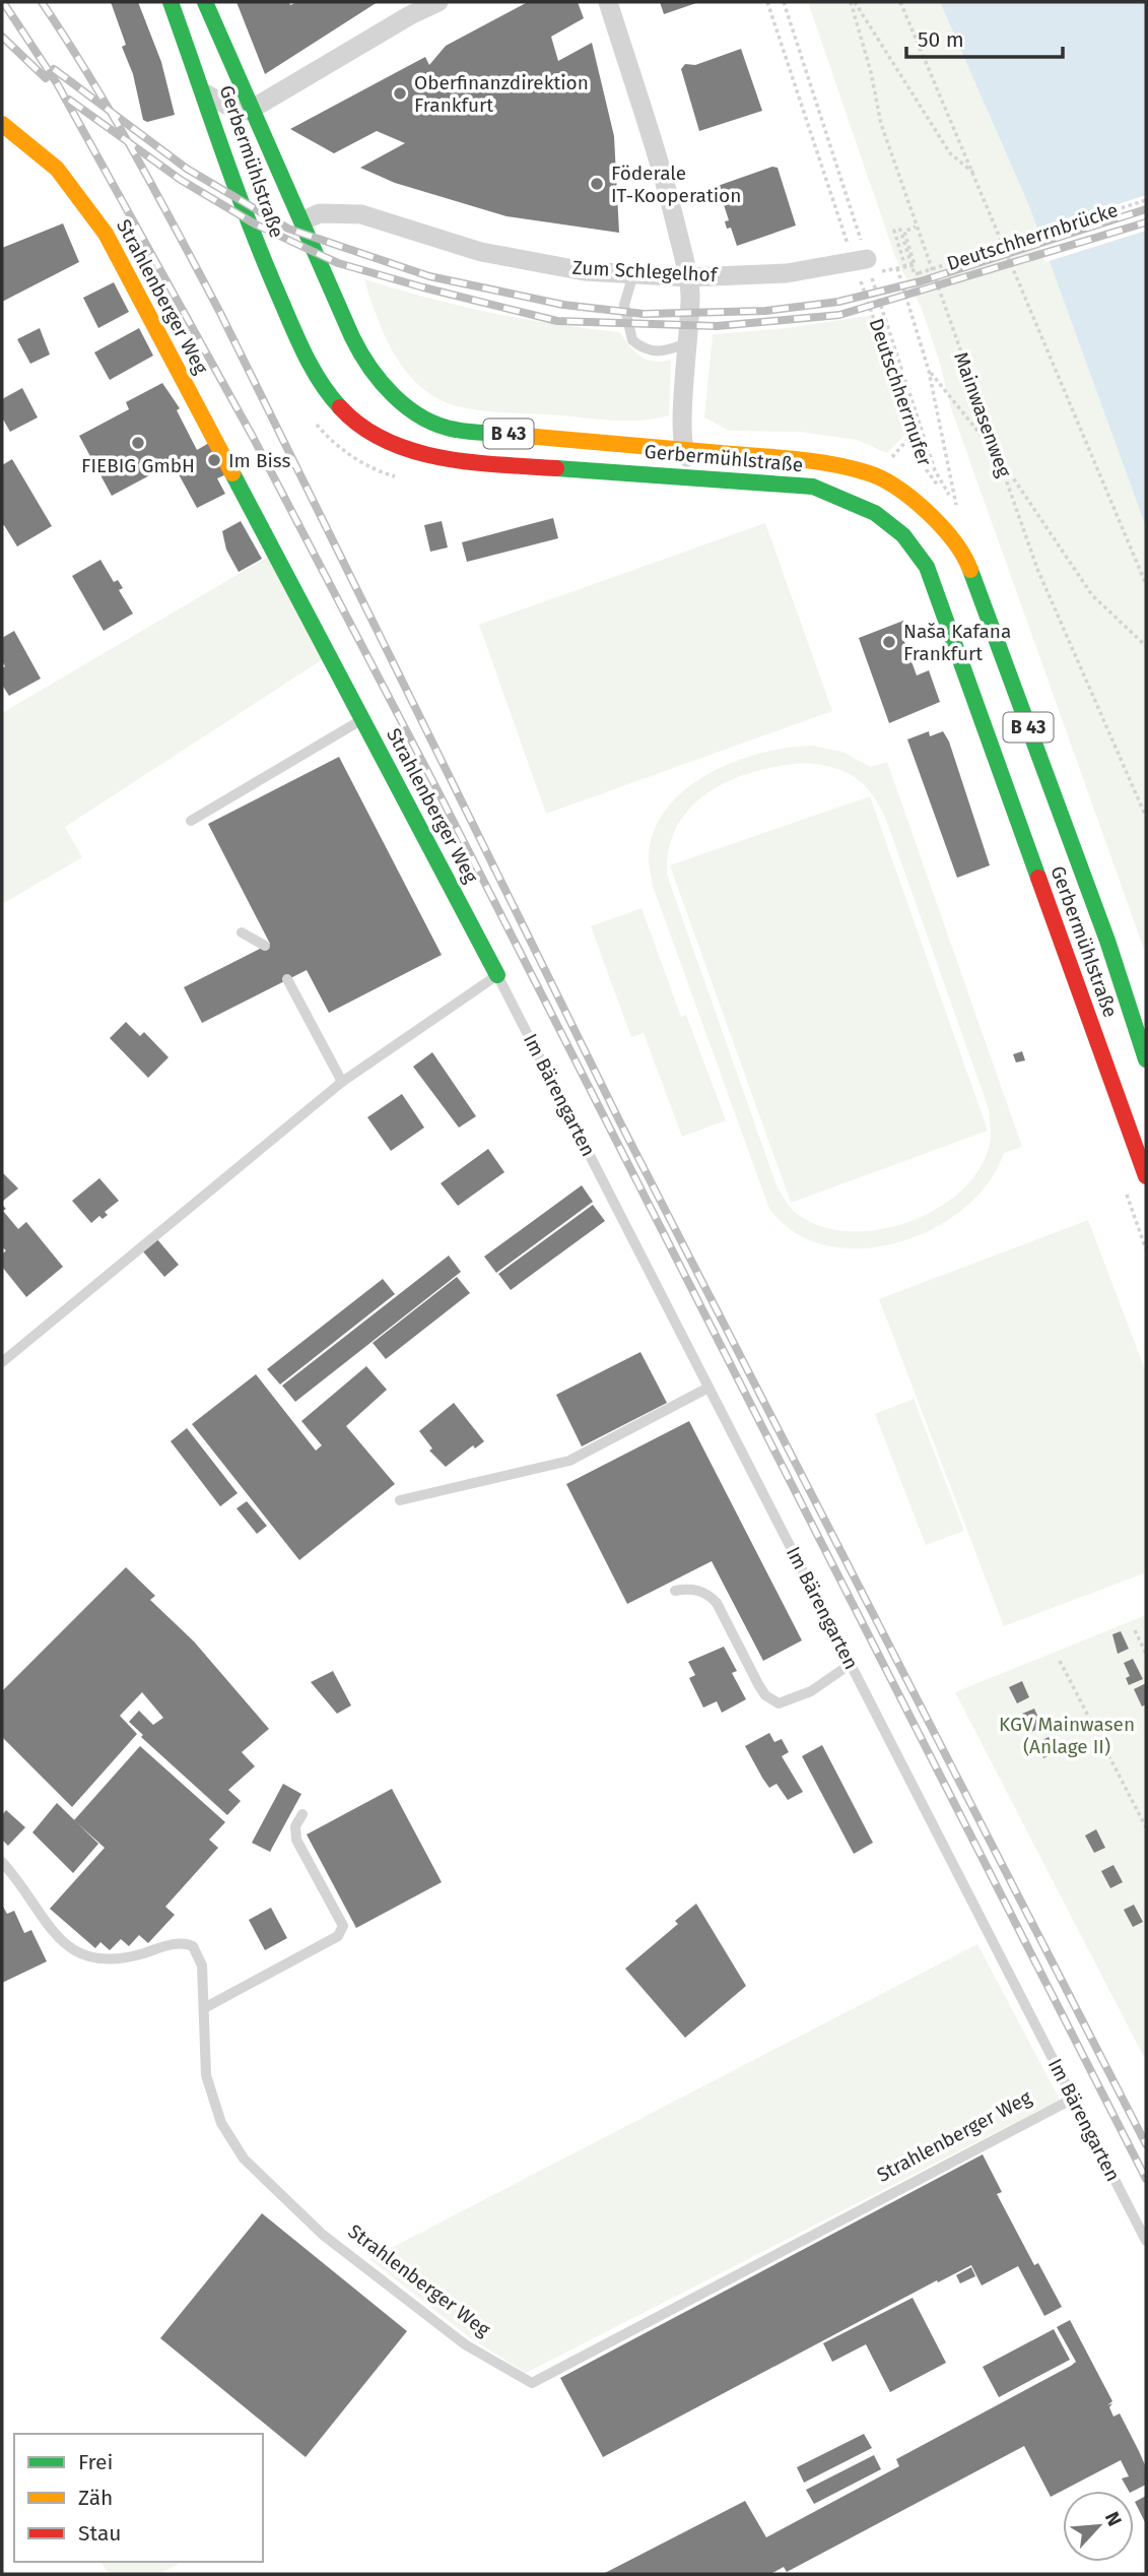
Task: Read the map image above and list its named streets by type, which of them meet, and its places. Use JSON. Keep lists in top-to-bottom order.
{
  "streets": {
    "main road": ["Gerbermühlstraße", "Strahlenberger Weg", "B 43"],
    "street": ["Zum Schlegelhof"],
    "lane": ["Im Bärengarten"],
    "path": ["Deutschherrnbrücke", "Deutschherrnufer", "Mainwasenweg"]
  },
  "crossings": [
    ["Gerbermühlstraße", "Zum Schlegelhof"],
    ["Zum Schlegelhof", "Deutschherrnufer"],
    ["Strahlenberger Weg", "Im Bärengarten"]
  ],
  "parks": ["KGV Mainwasen (Anlage II)"],
  "places": [
    "Oberfinanzdirektion Frankfurt",
    "Föderale IT-Kooperation",
    "FIEBIG GmbH",
    "Im Biss",
    "Naša Kafana Frankfurt"
  ],
  "legend": ["Frei", "Zäh", "Stau"],
  "scale_bar": "50 m",
  "north": "top right"
}
